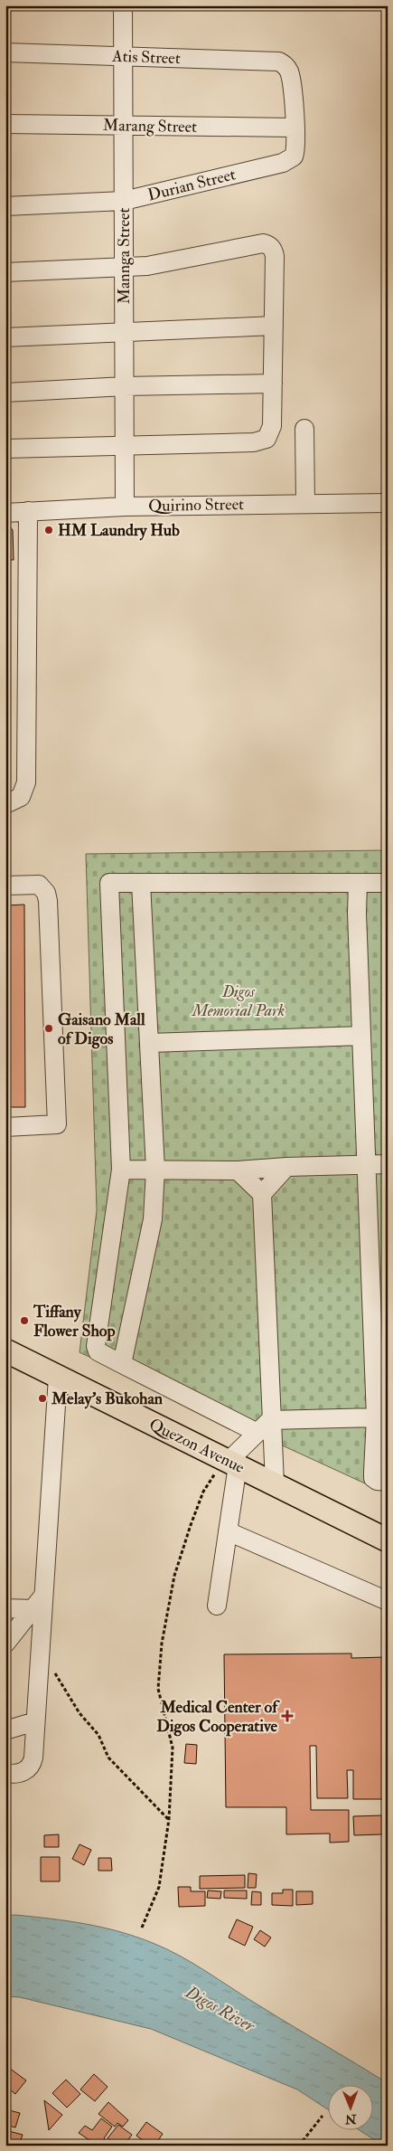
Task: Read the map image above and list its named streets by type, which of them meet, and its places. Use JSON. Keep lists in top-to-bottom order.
{
  "streets": {
    "main road": ["Quezon Avenue"],
    "street": [
      "Atis Street",
      "Marang Street",
      "Durian Street",
      "Mannga Street",
      "Quirino Street"
    ]
  },
  "crossings": [
    ["Atis Street", "Marang Street"],
    ["Atis Street", "Durian Street"],
    ["Atis Street", "Mannga Street"],
    ["Marang Street", "Durian Street"],
    ["Marang Street", "Mannga Street"],
    ["Durian Street", "Mannga Street"],
    ["Mannga Street", "Quirino Street"]
  ],
  "water": ["Digos River"],
  "parks": ["Digos Memorial Park"],
  "places": {
    "other": [
      "HM Laundry Hub",
      "Gaisano Mall of Digos",
      "Tiffany Flower Shop",
      "Melay's Bukohan"
    ],
    "health": ["Medical Center of Digos Cooperative"]
  },
  "north": "bottom"
}
